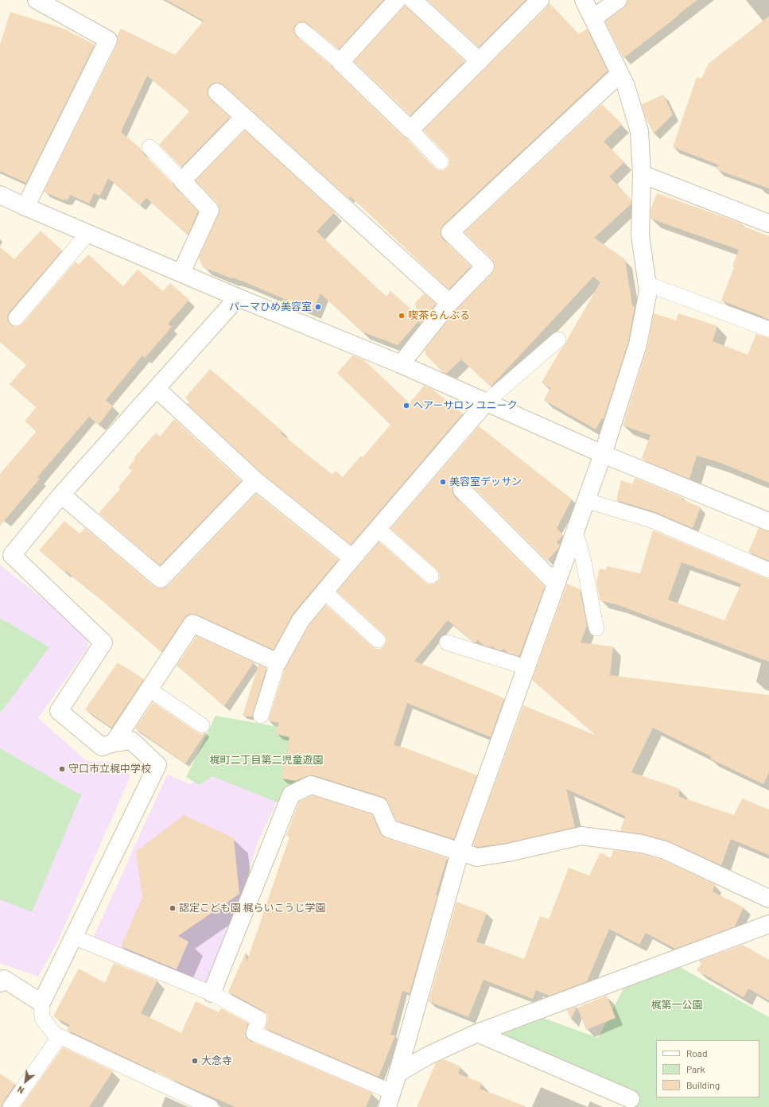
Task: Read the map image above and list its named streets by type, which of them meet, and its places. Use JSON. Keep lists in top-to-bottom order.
{
  "parks": ["梶町二丁目第二児童遊園", "梶第一公園"],
  "places": [
    "パーマひめ美容室",
    "喫茶らんぶる",
    "ヘアーサロン ユニーク",
    "美容室デッサン",
    "守口市立梶中学校",
    "認定こども園 梶らいこうじ学園",
    "大念寺"
  ],
  "legend": ["Road", "Park", "Building"],
  "north": "bottom left"
}
